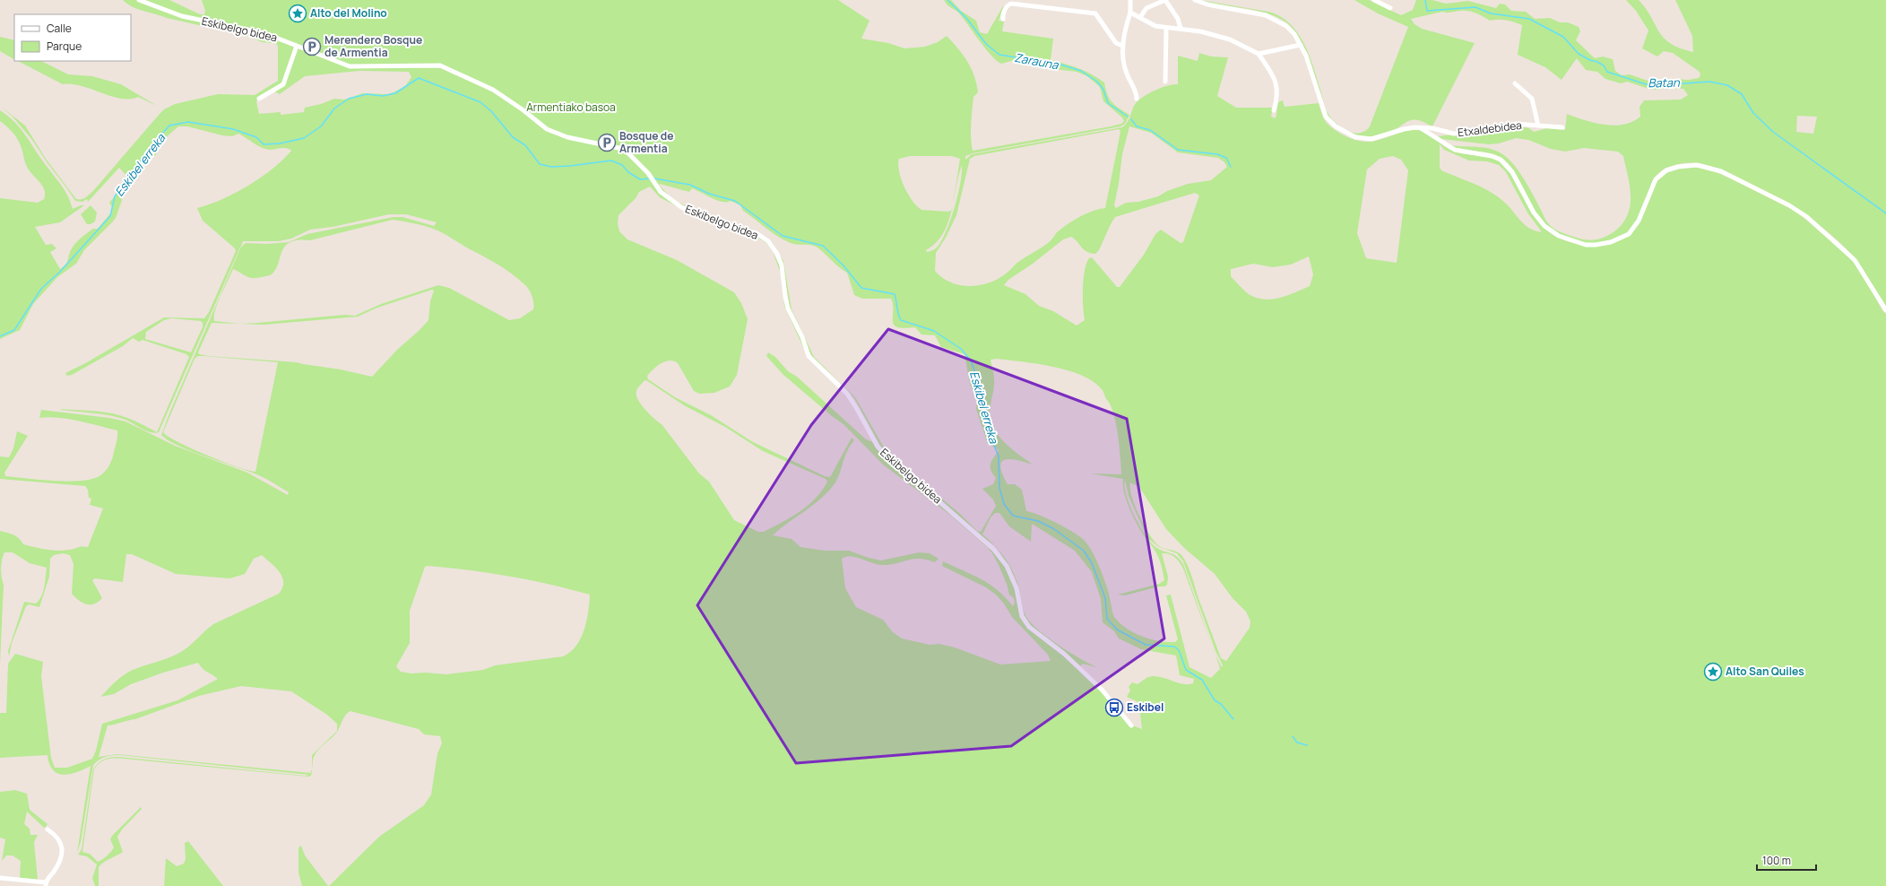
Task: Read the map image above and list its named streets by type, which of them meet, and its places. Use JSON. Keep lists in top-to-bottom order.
{
  "streets": {
    "street": ["Eskibelgo bidea", "Etxaldebidea"]
  },
  "water": ["Zarauna", "Batan", "Eskibel erreka"],
  "parks": ["Armentiako basoa"],
  "places": {
    "place": ["Alto del Molino", "Alto San Quiles"],
    "parking": ["Merendero Bosque de Armentia", "Bosque de Armentia"],
    "bus stop": ["Eskibel"]
  },
  "legend": ["Calle", "Parque"],
  "scale_bar": "100 m"
}
